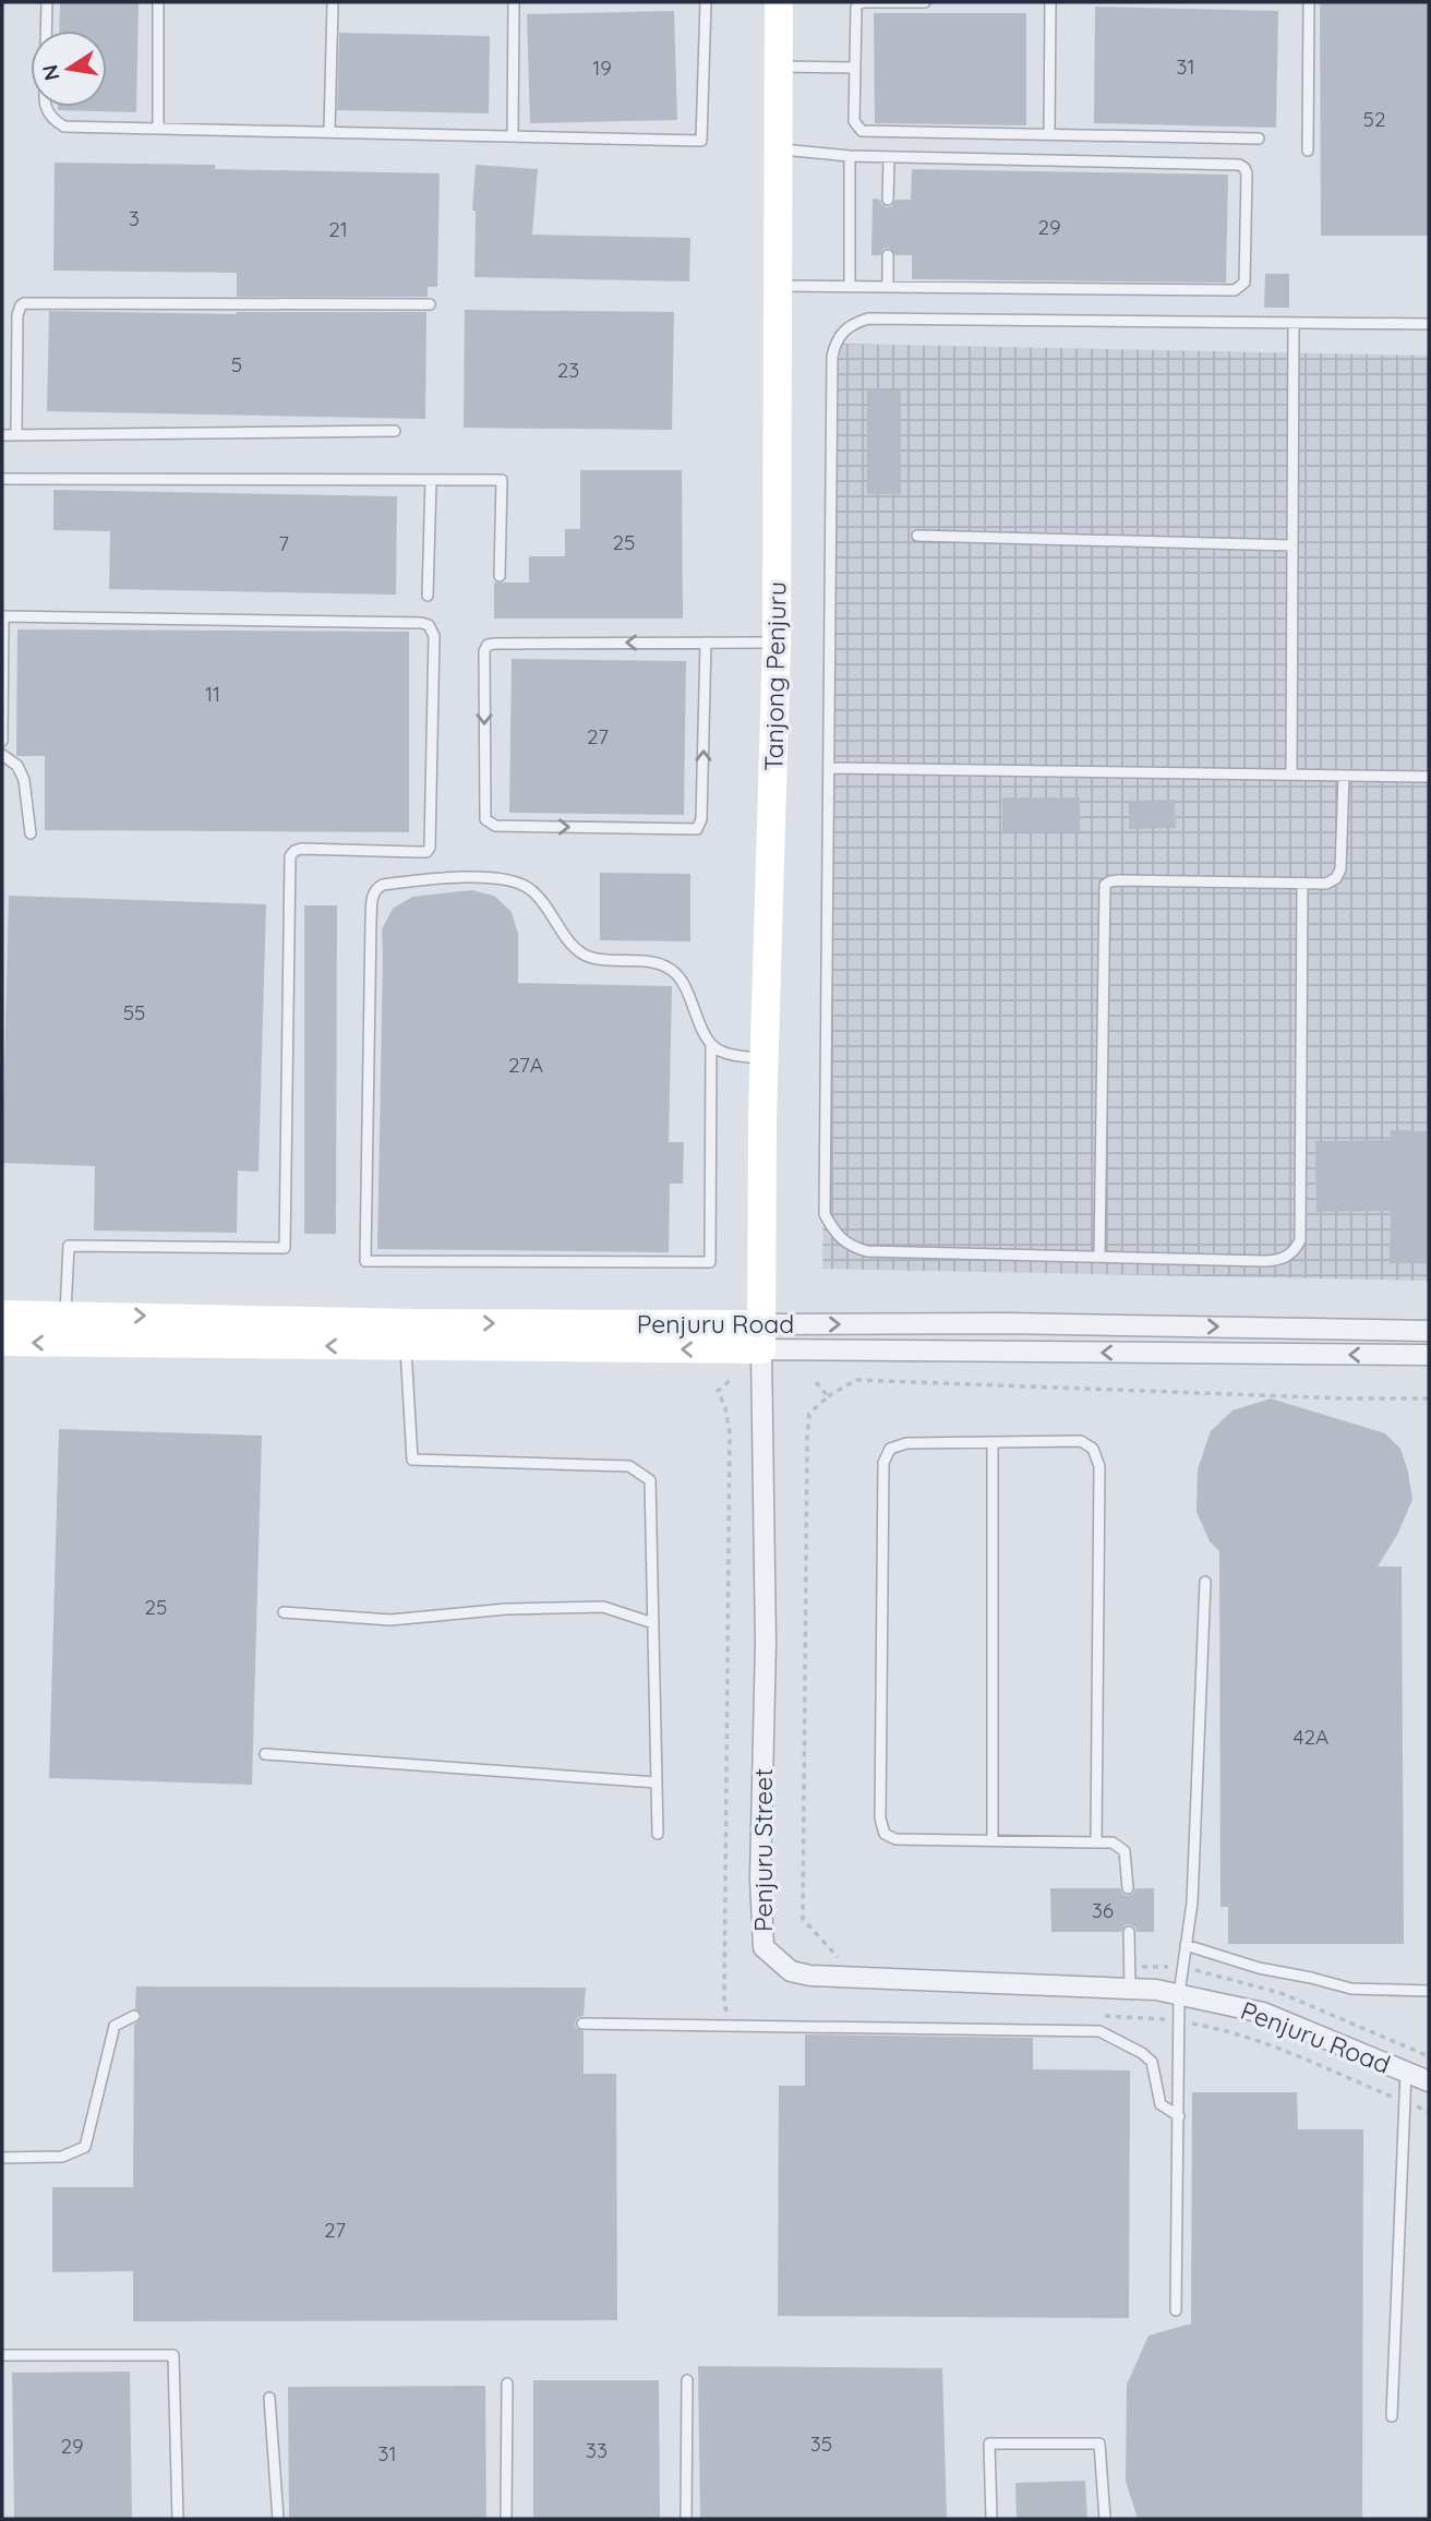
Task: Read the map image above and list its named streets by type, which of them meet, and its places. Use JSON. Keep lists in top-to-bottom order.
{
  "streets": {
    "main road": ["Tanjong Penjuru", "Penjuru Road"],
    "street": ["Penjuru Street"]
  },
  "crossings": [
    ["Tanjong Penjuru", "Penjuru Road"],
    ["Tanjong Penjuru", "Penjuru Street"],
    ["Penjuru Road", "Penjuru Street"]
  ],
  "house_numbers": [
    "31",
    "19",
    "52",
    "3",
    "29",
    "21",
    "5",
    "23",
    "25",
    "7",
    "11",
    "27",
    "55",
    "27A",
    "25",
    "42A",
    "36",
    "27",
    "35",
    "29",
    "33",
    "31"
  ],
  "north": "left"
}
